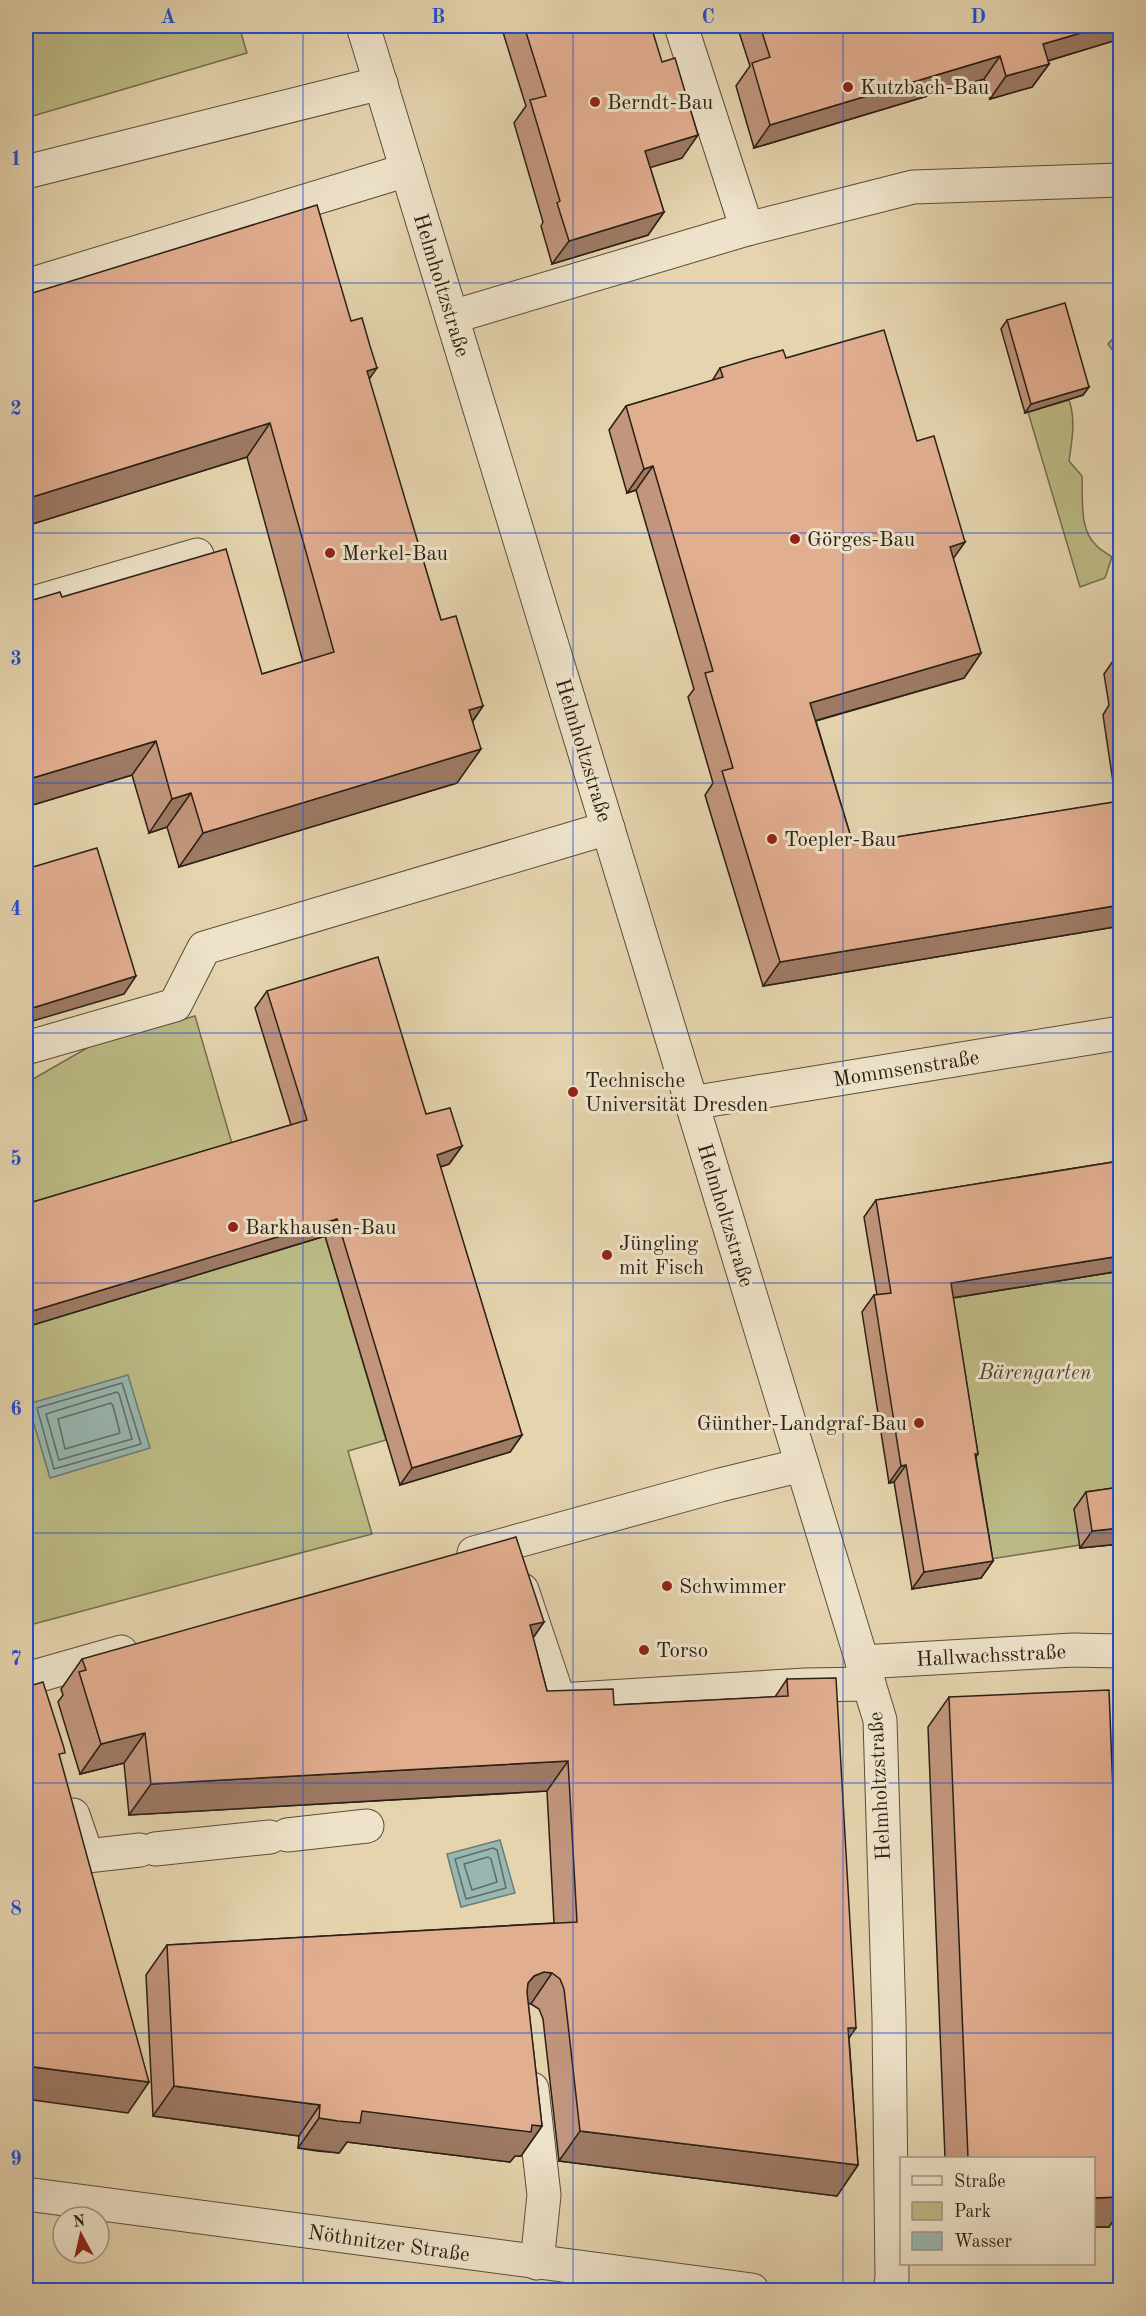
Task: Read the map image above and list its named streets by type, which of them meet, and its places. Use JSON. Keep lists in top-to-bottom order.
{
  "streets": {
    "street": [
      "Helmholtzstraße",
      "Mommsenstraße",
      "Hallwachsstraße",
      "Nöthnitzer Straße"
    ]
  },
  "crossings": [
    ["Helmholtzstraße", "Mommsenstraße"],
    ["Helmholtzstraße", "Hallwachsstraße"]
  ],
  "parks": ["Bärengarten"],
  "places": [
    "Kutzbach-Bau",
    "Berndt-Bau",
    "Görges-Bau",
    "Merkel-Bau",
    "Toepler-Bau",
    "Technische Universität Dresden",
    "Barkhausen-Bau",
    "Jüngling mit Fisch",
    "Günther-Landgraf-Bau",
    "Schwimmer",
    "Torso"
  ],
  "legend": ["Straße", "Park", "Wasser"],
  "north": "top",
  "grid": {
    "columns": [
      "A",
      "B",
      "C",
      "D"
    ],
    "rows": [
      "1",
      "2",
      "3",
      "4",
      "5",
      "6",
      "7",
      "8",
      "9"
    ]
  }
}
